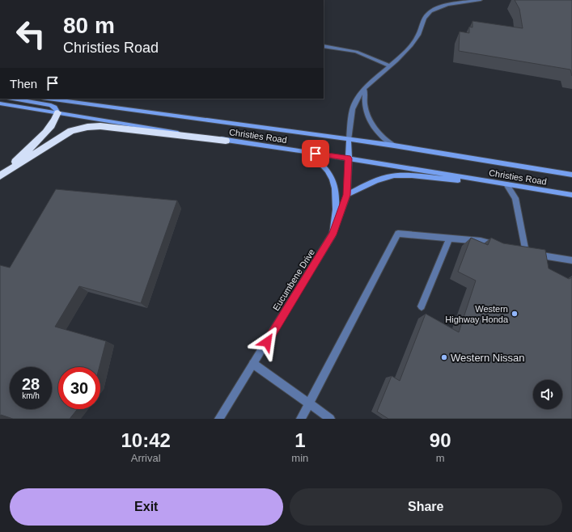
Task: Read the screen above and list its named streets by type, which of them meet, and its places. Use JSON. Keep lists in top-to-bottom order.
{
  "streets": {
    "main road": ["Christies Road"],
    "street": ["Eucumbene Drive"]
  },
  "crossings": [
    ["Christies Road", "Eucumbene Drive"]
  ],
  "places": ["Western Highway Honda", "Western Nissan"],
  "page": {
    "turn": ["80 m", "Christies Road"],
    "then": "Then",
    "speed": "28 km/h",
    "limit": "30",
    "eta": [
      "10:42",
      "Arrival",
      "1",
      "min",
      "90",
      "m"
    ],
    "buttons": ["Exit", "Share"]
  }
}
